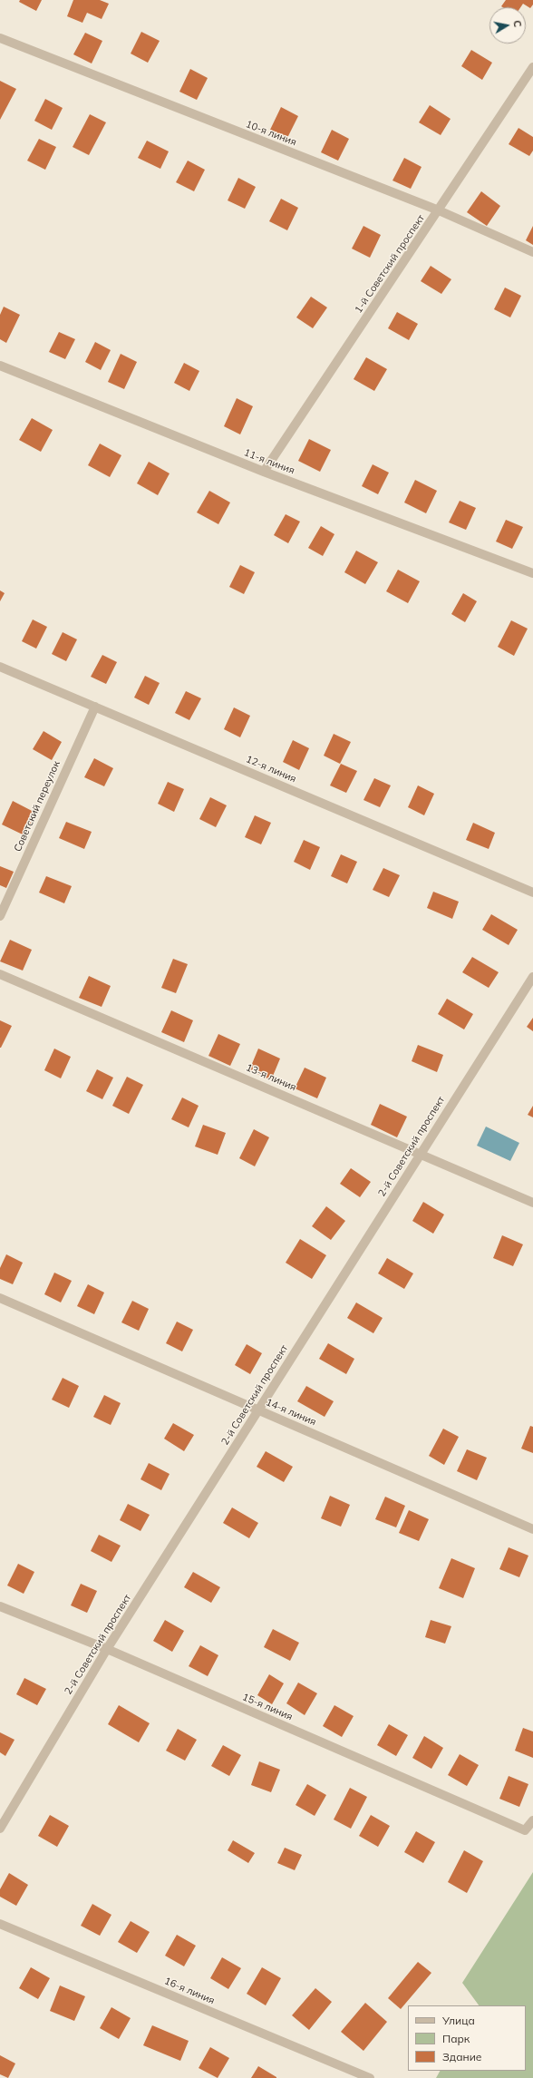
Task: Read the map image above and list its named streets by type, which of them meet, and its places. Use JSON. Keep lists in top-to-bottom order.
{
  "streets": {
    "street": [
      "10-я линия",
      "1-й Советский проспект",
      "11-я линия",
      "12-я линия",
      "Советский переулок",
      "13-я линия",
      "2-й Советский проспект",
      "14-я линия",
      "15-я линия",
      "16-я линия"
    ]
  },
  "crossings": [
    ["10-я линия", "1-й Советский проспект"],
    ["1-й Советский проспект", "11-я линия"],
    ["12-я линия", "Советский переулок"],
    ["13-я линия", "2-й Советский проспект"],
    ["2-й Советский проспект", "14-я линия"],
    ["2-й Советский проспект", "15-я линия"]
  ],
  "legend": ["Улица", "Парк", "Здание"],
  "north": "right"
}
